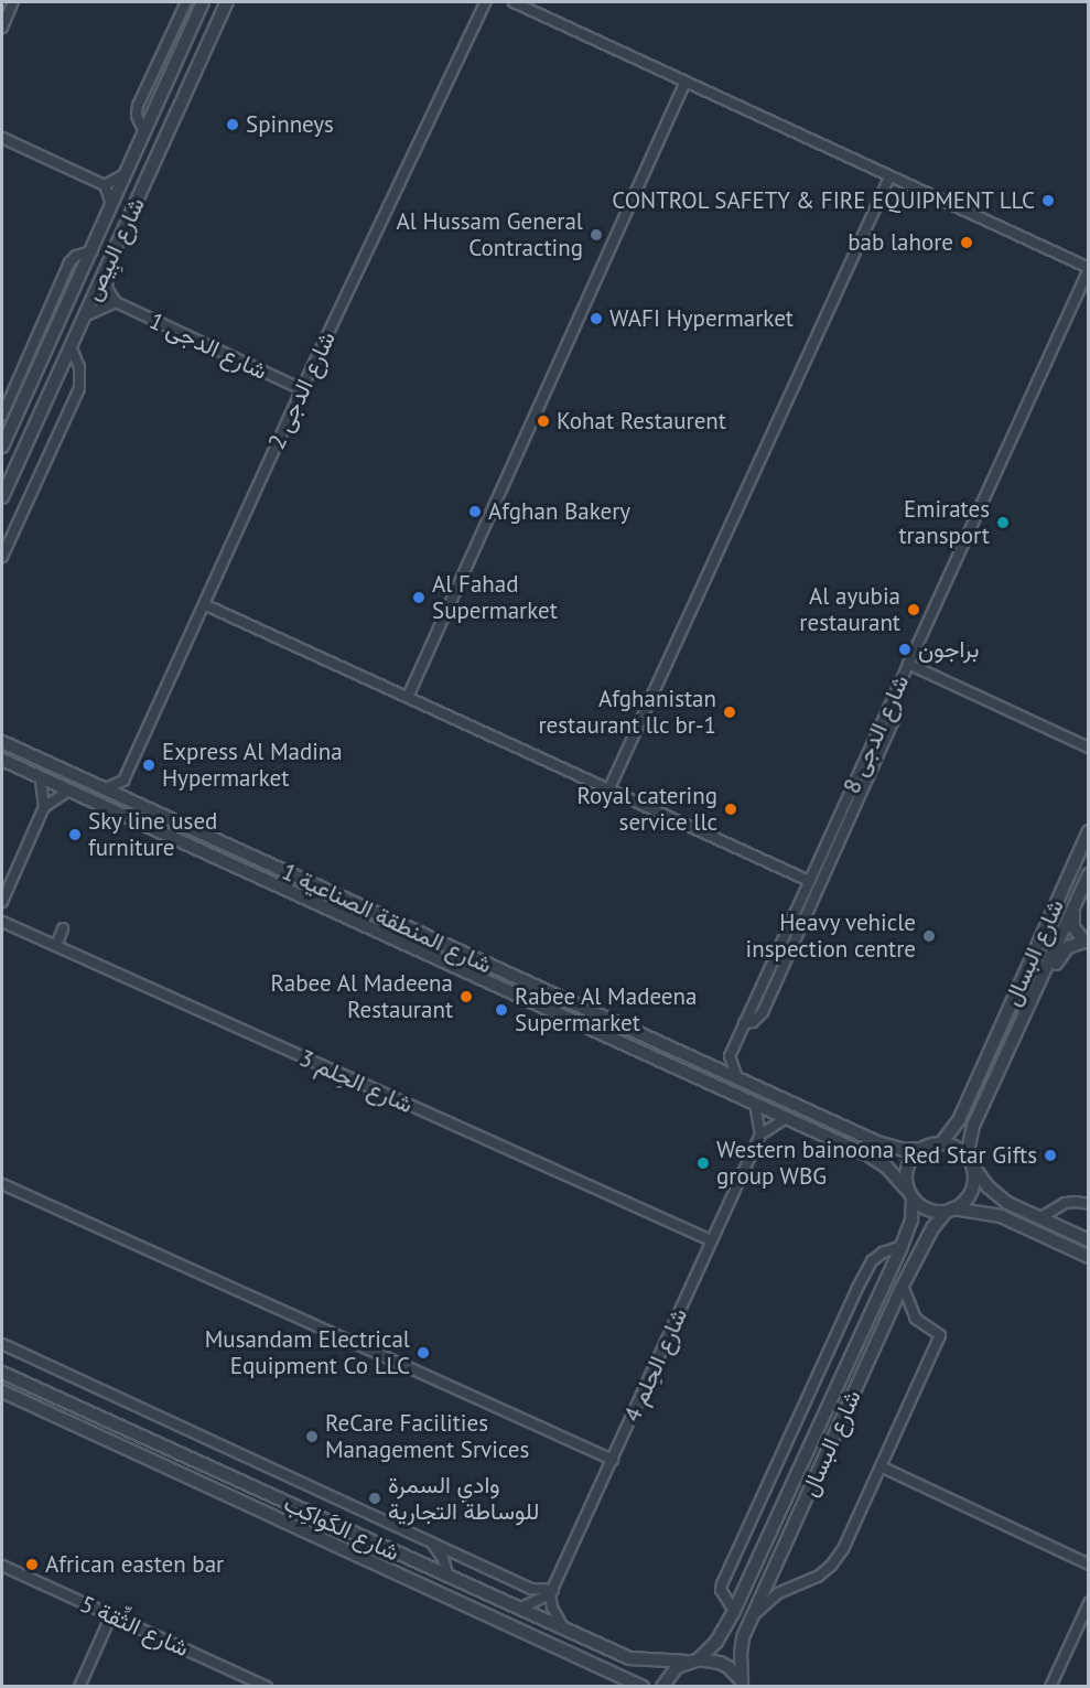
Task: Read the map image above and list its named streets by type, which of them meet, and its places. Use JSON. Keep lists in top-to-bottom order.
{
  "streets": {
    "street": [
      "شارع البِيص",
      "شارع الدجى 1",
      "شارع الدجى 2",
      "شارع الدجى 8",
      "شارع المنطقة الصناعية 1",
      "شارع البسال",
      "شارع الحِلم 3",
      "شارع الحِلم 4",
      "شارع الكَواكِب",
      "شارع الثِّقة 5"
    ]
  },
  "crossings": [
    ["شارع الدجى 1", "شارع الدجى 2"],
    ["شارع المنطقة الصناعية 1", "شارع البسال"],
    ["شارع البسال", "شارع الكَواكِب"],
    ["شارع الحِلم 3", "شارع الحِلم 4"]
  ],
  "places": [
    "Spinneys",
    "CONTROL SAFETY & FIRE EQUIPMENT LLC",
    "Al Hussam General Contracting",
    "bab lahore",
    "WAFI Hypermarket",
    "Kohat Restaurent",
    "Afghan Bakery",
    "Emirates transport",
    "Al Fahad Supermarket",
    "Al ayubia restaurant",
    "براجون",
    "Afghanistan restaurant llc br-1",
    "Express Al Madina Hypermarket",
    "Royal catering service llc",
    "Sky line used furniture",
    "Heavy vehicle inspection centre",
    "Rabee Al Madeena Restaurant",
    "Rabee Al Madeena Supermarket",
    "Red Star Gifts",
    "Western bainoona group WBG",
    "Musandam Electrical Equipment Co LLC",
    "ReCare Facilities Management Srvices",
    "وادي السمرة للوساطة التجارية",
    "African easten bar"
  ]
}
